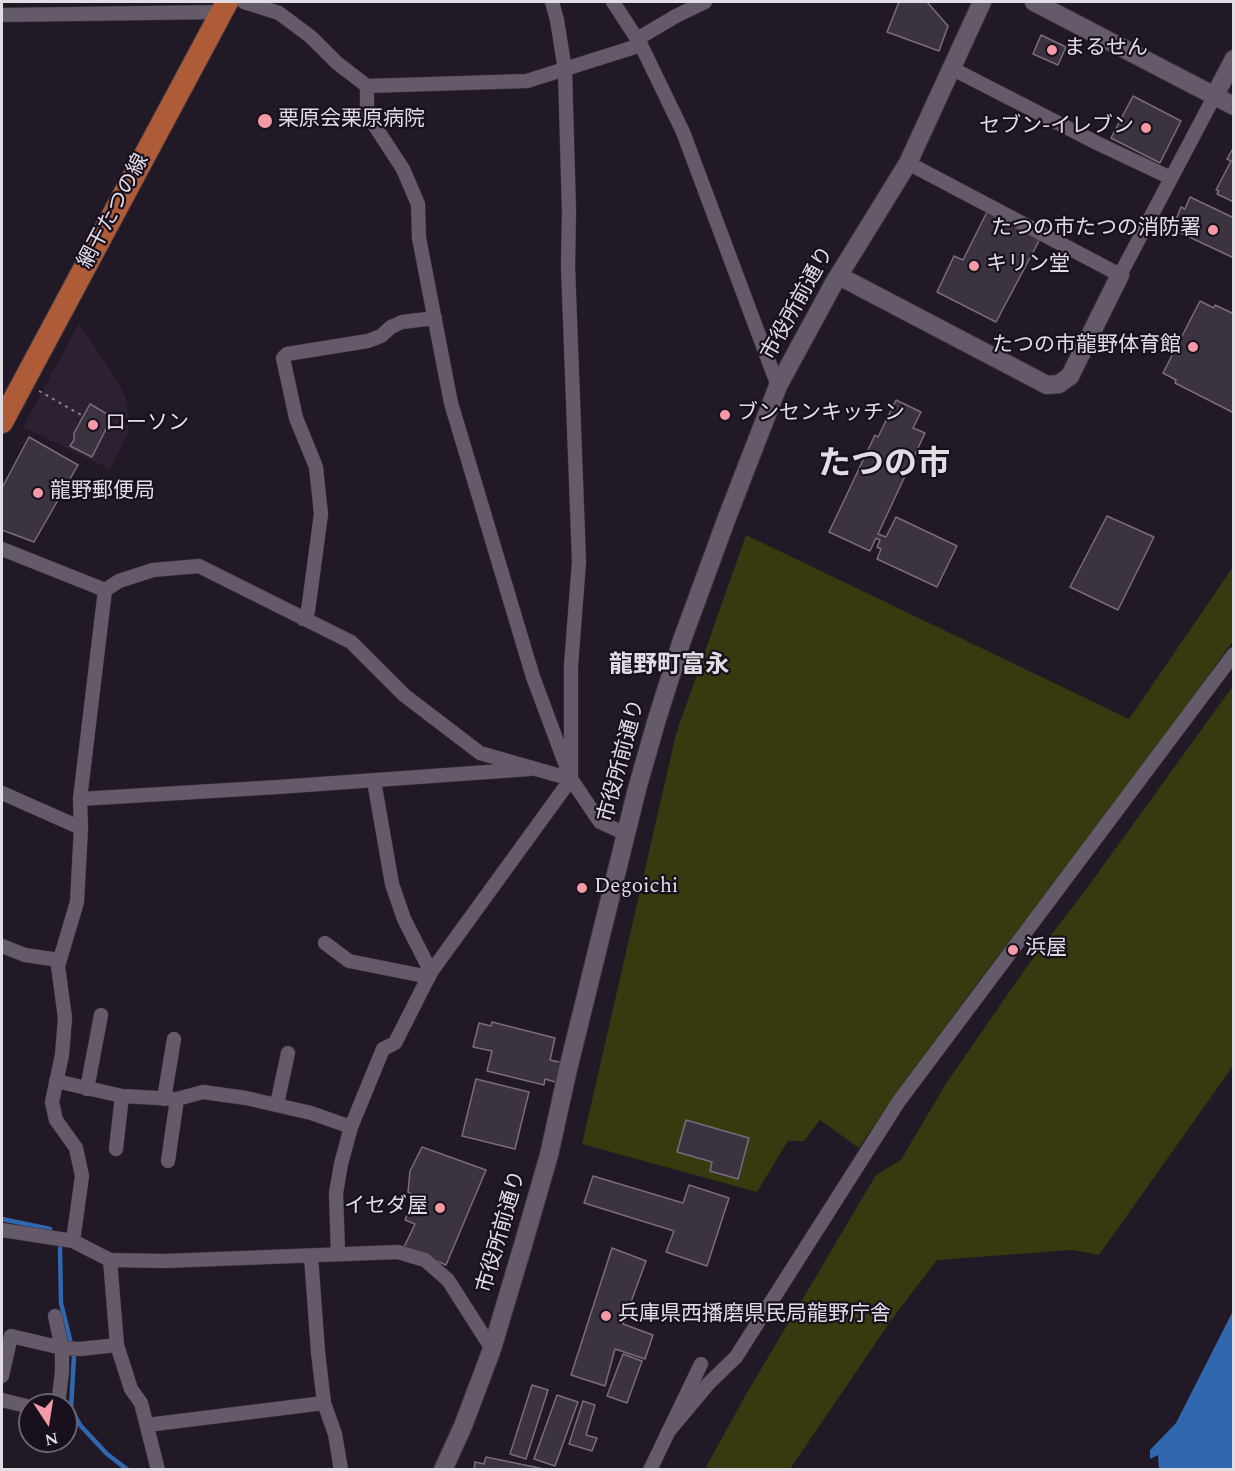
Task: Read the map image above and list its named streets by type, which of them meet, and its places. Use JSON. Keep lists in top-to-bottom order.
{
  "streets": {
    "main road": ["網干たつの線"],
    "street": ["市役所前通り"]
  },
  "districts": ["たつの市", "龍野町富永"],
  "places": [
    "まるせん",
    "栗原会栗原病院",
    "セブン-イレブン",
    "たつの市たつの消防署",
    "キリン堂",
    "たつの市龍野体育館",
    "ブンセンキッチン",
    "ローソン",
    "龍野郵便局",
    "Degoichi",
    "浜屋",
    "イセダ屋",
    "兵庫県西播磨県民局龍野庁舎"
  ],
  "north": "bottom"
}
